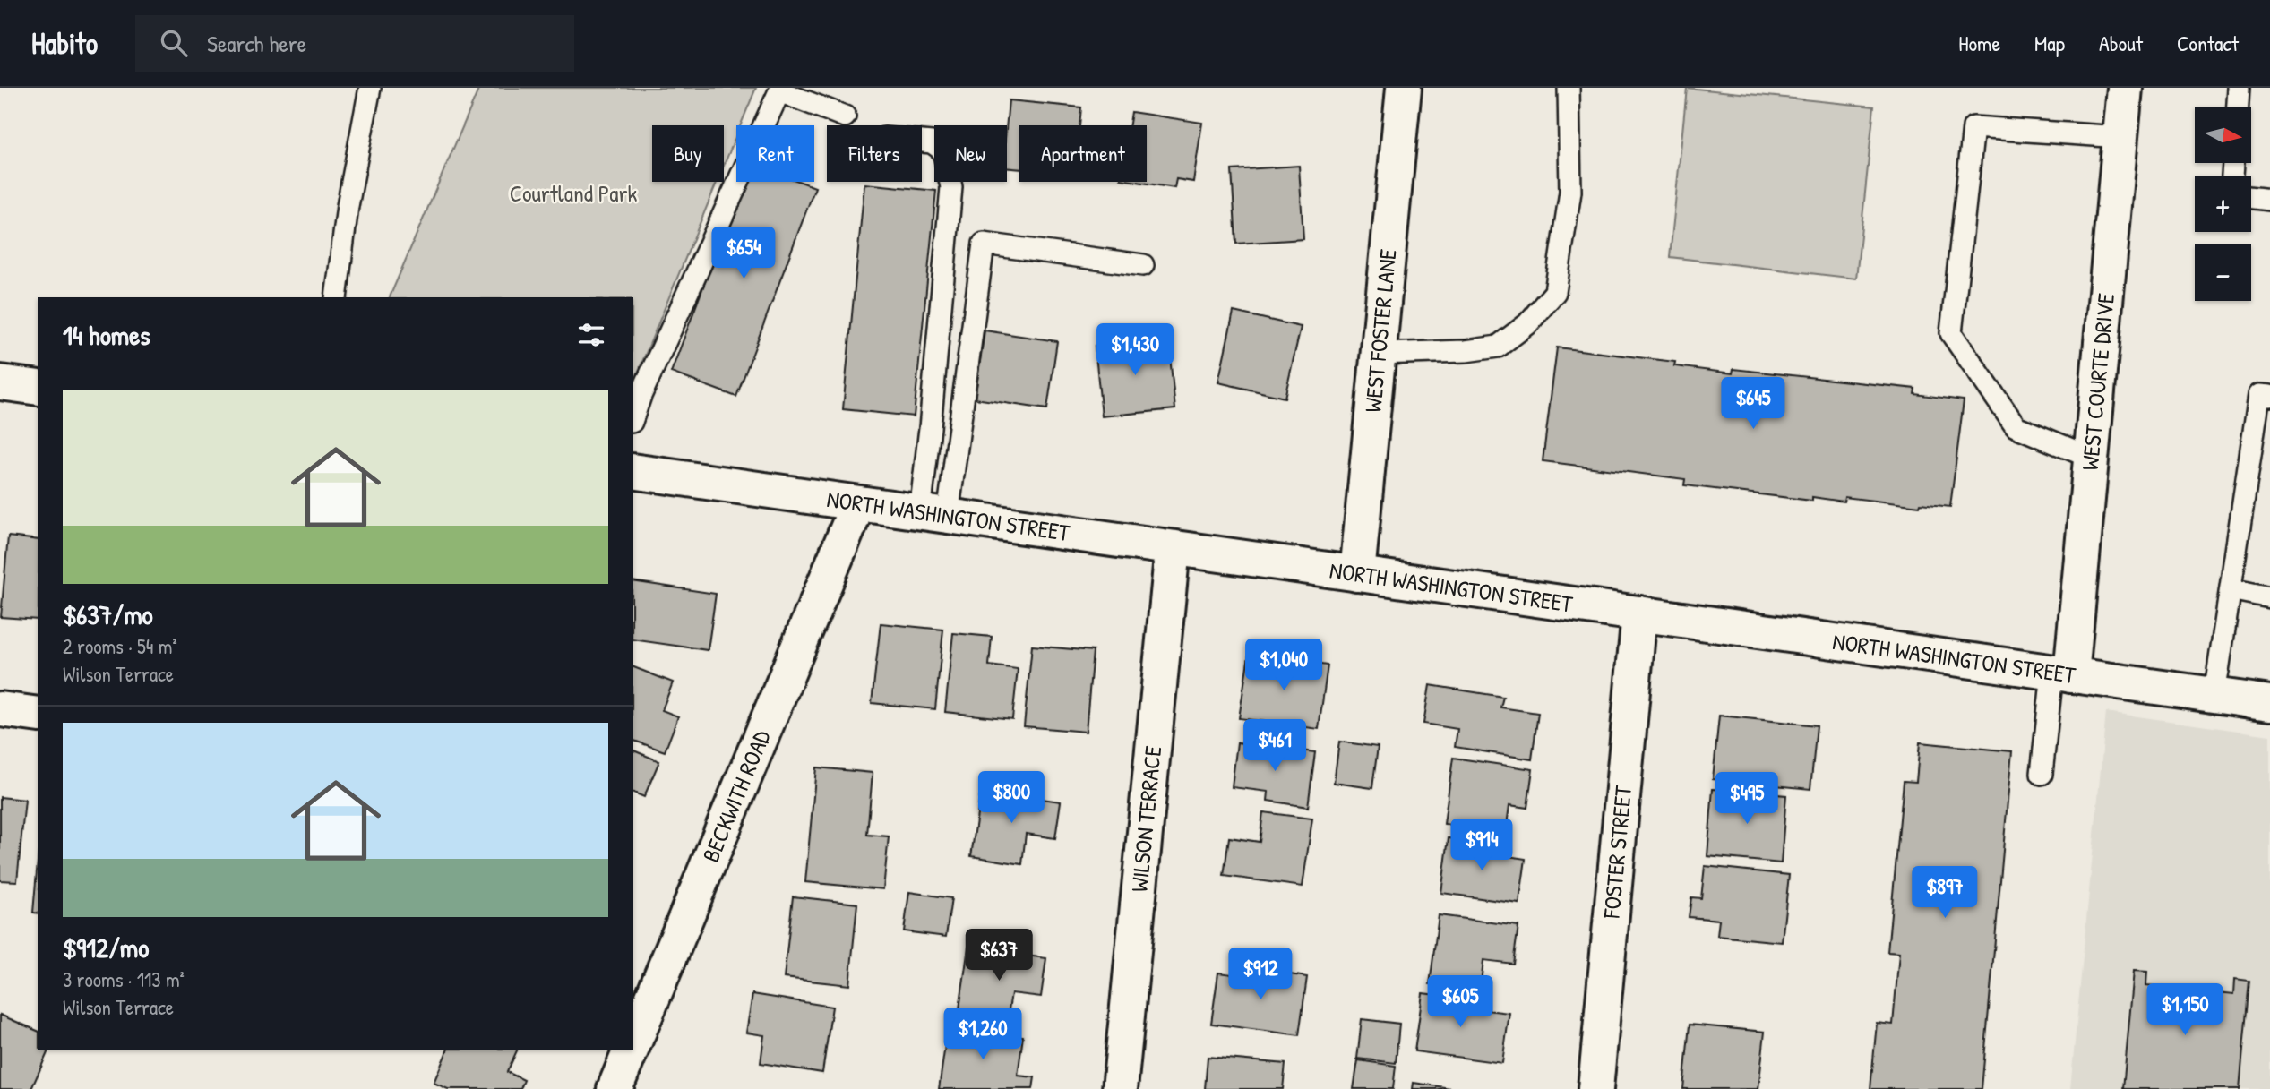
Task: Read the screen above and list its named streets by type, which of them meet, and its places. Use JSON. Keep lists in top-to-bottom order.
{
  "streets": {
    "street": [
      "WEST FOSTER LANE",
      "WEST COURTE DRIVE",
      "NORTH WASHINGTON STREET",
      "BECKWITH ROAD",
      "WILSON TERRACE",
      "FOSTER STREET"
    ]
  },
  "crossings": [
    ["WEST FOSTER LANE", "NORTH WASHINGTON STREET"],
    ["WEST COURTE DRIVE", "NORTH WASHINGTON STREET"],
    ["NORTH WASHINGTON STREET", "BECKWITH ROAD"],
    ["NORTH WASHINGTON STREET", "WILSON TERRACE"],
    ["NORTH WASHINGTON STREET", "FOSTER STREET"]
  ],
  "parks": ["Courtland Park"],
  "north": "right",
  "page": {
    "header": "Habito",
    "search": "Search here",
    "nav": [
      "Home",
      "Map",
      "About",
      "Contact"
    ],
    "map_buttons": ["+", "−"],
    "chip": [
      "Buy",
      "Rent",
      "Filters",
      "New",
      "Apartment"
    ],
    "price": [
      "$654",
      "$1,430",
      "$645",
      "$1,040",
      "$461",
      "$800",
      "$495",
      "$914",
      "$897",
      "$637",
      "$912",
      "$605",
      "$1,150",
      "$1,260"
    ],
    "heading": "14 homes",
    "list": [
      {
        "name": "$637/mo",
        "note": "2 rooms · 54 m² · Wilson Terrace"
      },
      {
        "name": "$912/mo",
        "note": "3 rooms · 113 m² · Wilson Terrace"
      }
    ]
  }
}
